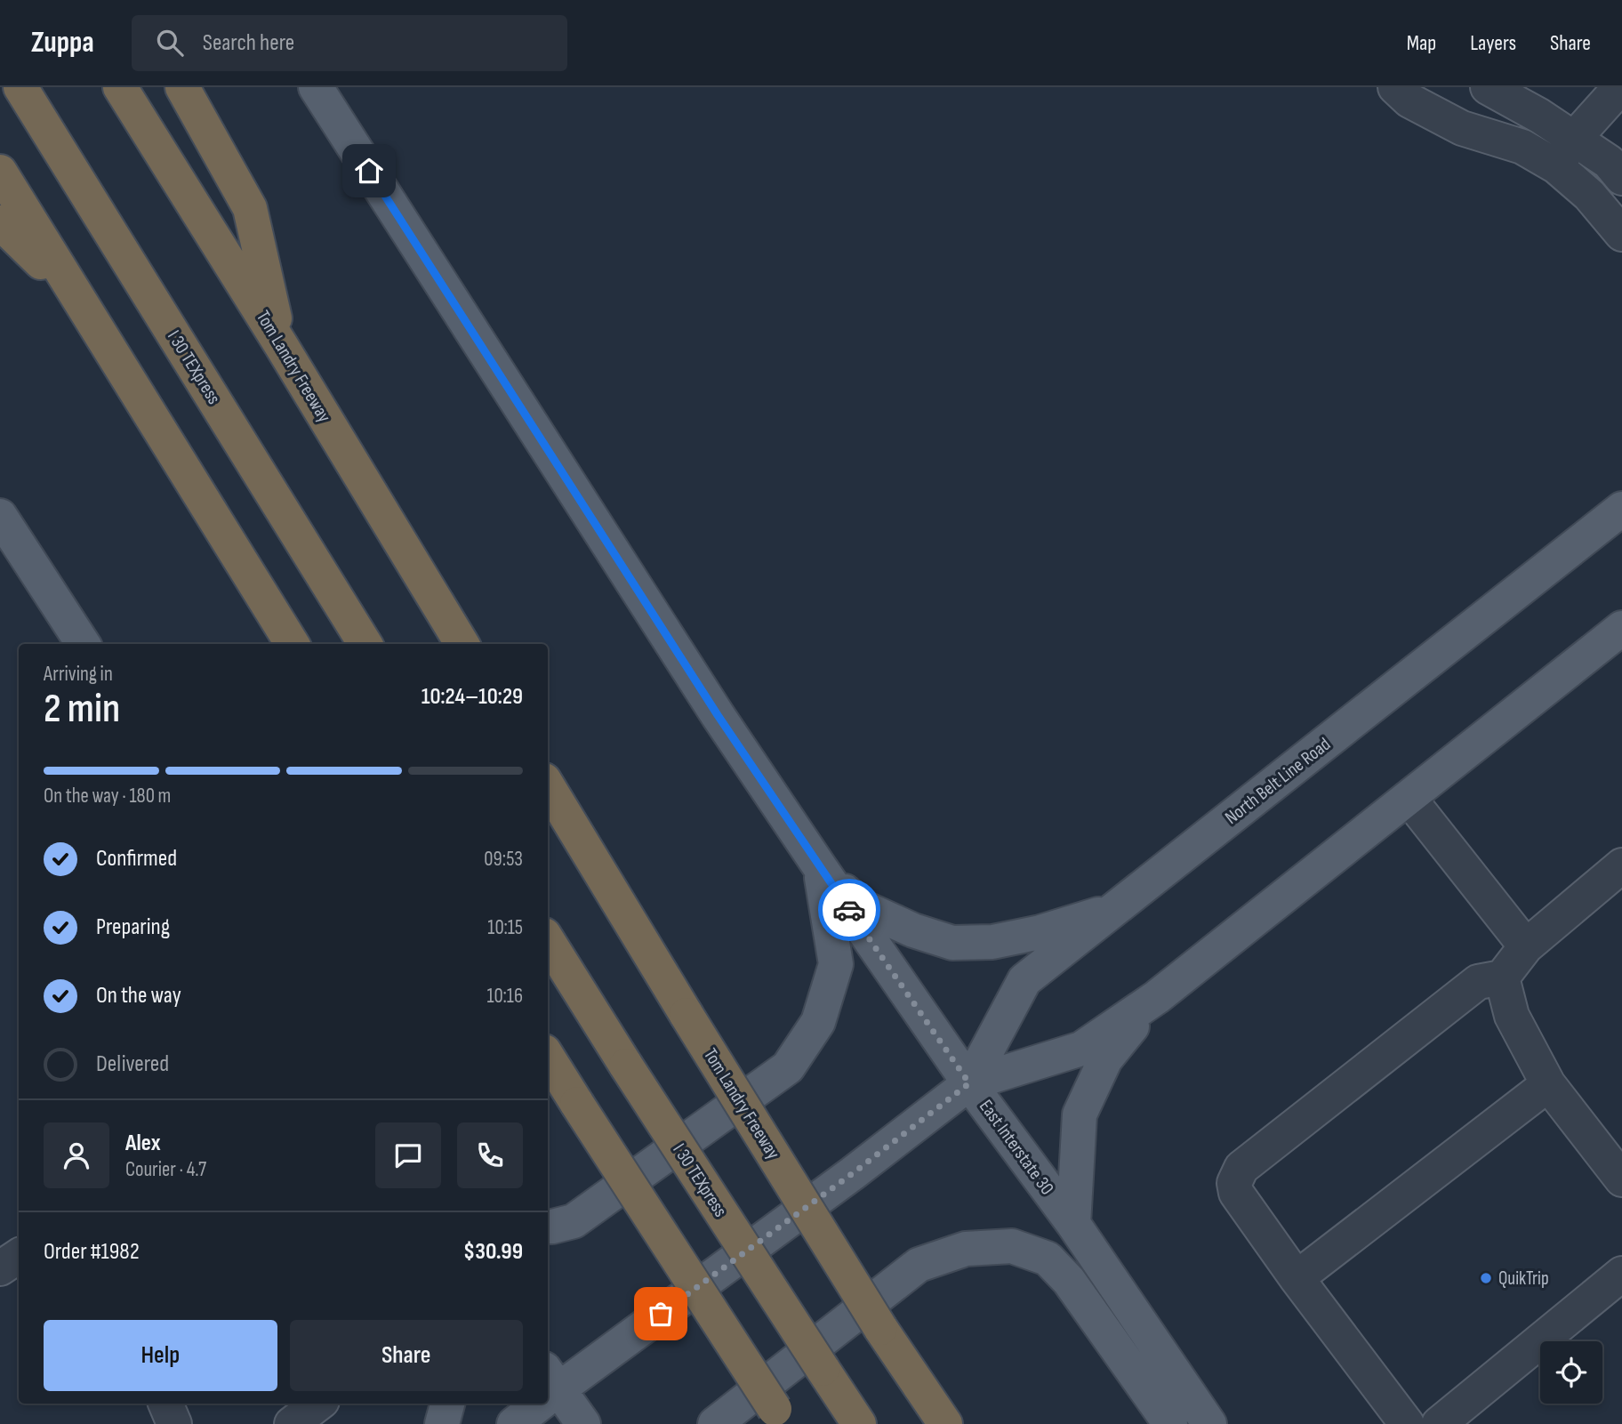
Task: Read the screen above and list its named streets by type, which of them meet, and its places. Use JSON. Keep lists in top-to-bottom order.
{
  "streets": {
    "highway": ["Tom Landry Freeway", "I 30 TEXpress"],
    "main road": ["North Belt Line Road", "East Interstate 30"]
  },
  "crossings": [
    ["North Belt Line Road", "East Interstate 30"]
  ],
  "places": ["QuikTrip"],
  "page": {
    "header": "Zuppa",
    "search": "Search here",
    "nav": ["Map", "Layers", "Share"],
    "heading": ["2 min", "Arriving in", "10:24–10:29"],
    "panel": [
      "Alex",
      "Courier · 4.7",
      "Order #1982",
      "$30.99"
    ],
    "bar": "On the way · 180 m",
    "list": [
      ["Confirmed", "09:53"],
      ["Preparing", "10:15"],
      ["On the way", "10:16"],
      "Delivered"
    ],
    "buttons": ["Help", "Share"]
  }
}
